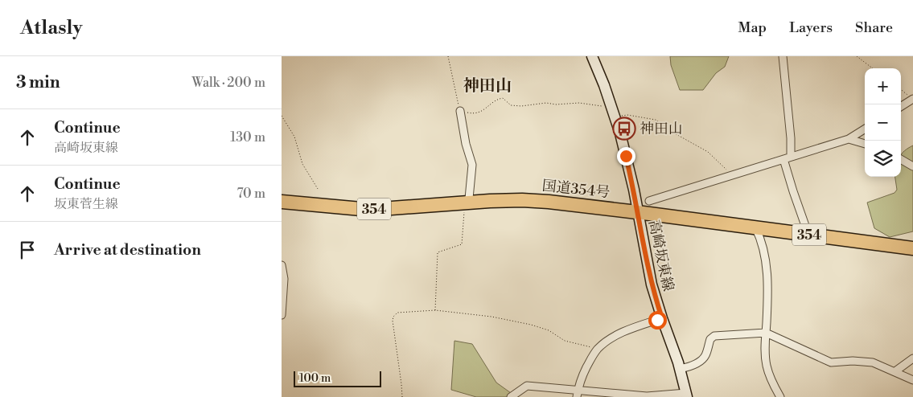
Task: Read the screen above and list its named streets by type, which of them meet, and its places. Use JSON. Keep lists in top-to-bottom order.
{
  "streets": {
    "highway": ["国道354号", "354"],
    "main road": ["高崎坂東線"]
  },
  "crossings": [
    ["国道354号", "高崎坂東線"]
  ],
  "districts": ["神田山"],
  "places": {
    "bus stop": ["神田山"]
  },
  "scale_bar": "100 m",
  "page": {
    "header": "Atlasly",
    "nav": ["Map", "Layers", "Share"],
    "heading": ["3 min", "Walk · 200 m"],
    "map_buttons": ["+", "−"],
    "list": [
      ["Continue", "高崎坂東線", "130 m"],
      ["Continue", "坂東菅生線", "70 m"],
      "Arrive at destination"
    ],
    "scale": "100 m"
  }
}
